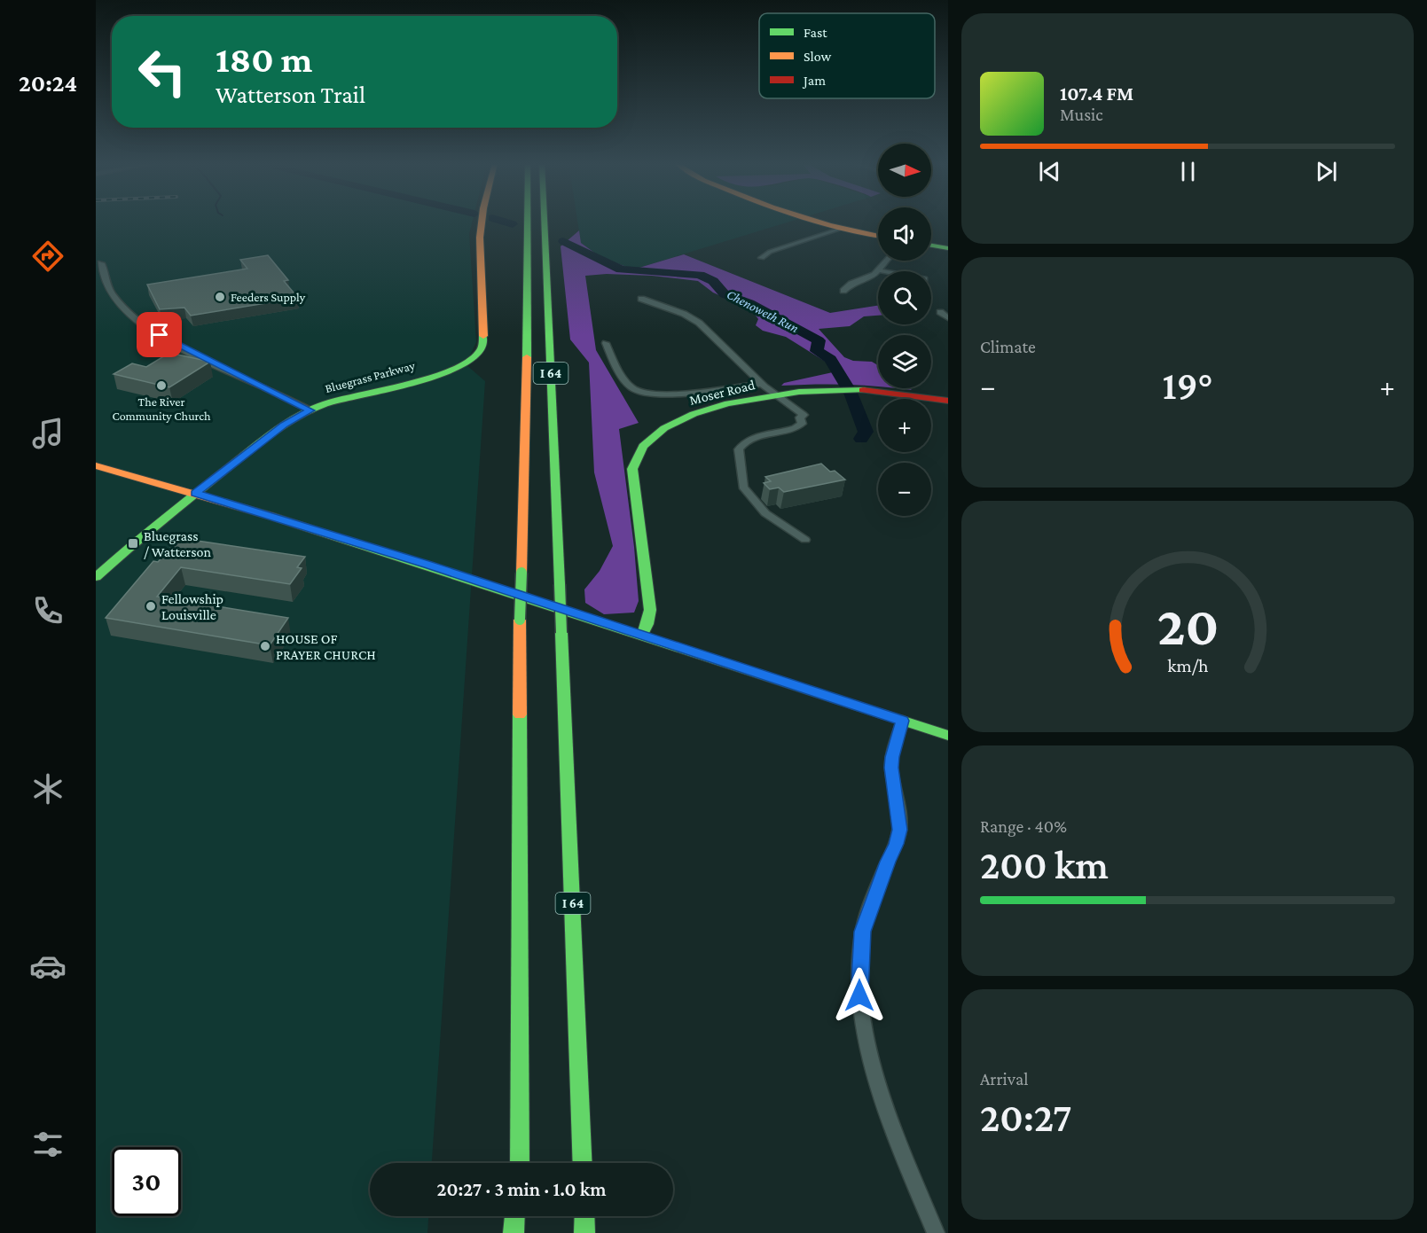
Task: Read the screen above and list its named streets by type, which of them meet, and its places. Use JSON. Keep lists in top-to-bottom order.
{
  "streets": {
    "main road": ["I 64", "Bluegrass Parkway", "Moser Road"]
  },
  "water": ["Chenoweth Run"],
  "places": {
    "other": [
      "Feeders Supply",
      "The River Community Church",
      "Fellowship Louisville",
      "HOUSE OF PRAYER CHURCH"
    ],
    "transit": ["Bluegrass / Watterson"]
  },
  "legend": ["Fast", "Slow", "Jam"],
  "north": "right",
  "page": {
    "tabs": "20:24",
    "turn": ["180 m", "Watterson Trail"],
    "song": ["107.4 FM", "Music"],
    "map_buttons": ["+", "−"],
    "tile": [
      "Climate",
      ["Range · 40%", "200 km"],
      ["Arrival", "20:27"]
    ],
    "heat": ["−", "19°", "+"],
    "limit": "30",
    "trip": "20:27 · 3 min · 1.0 km",
    "gauge": ["20", "km/h"]
  }
}
